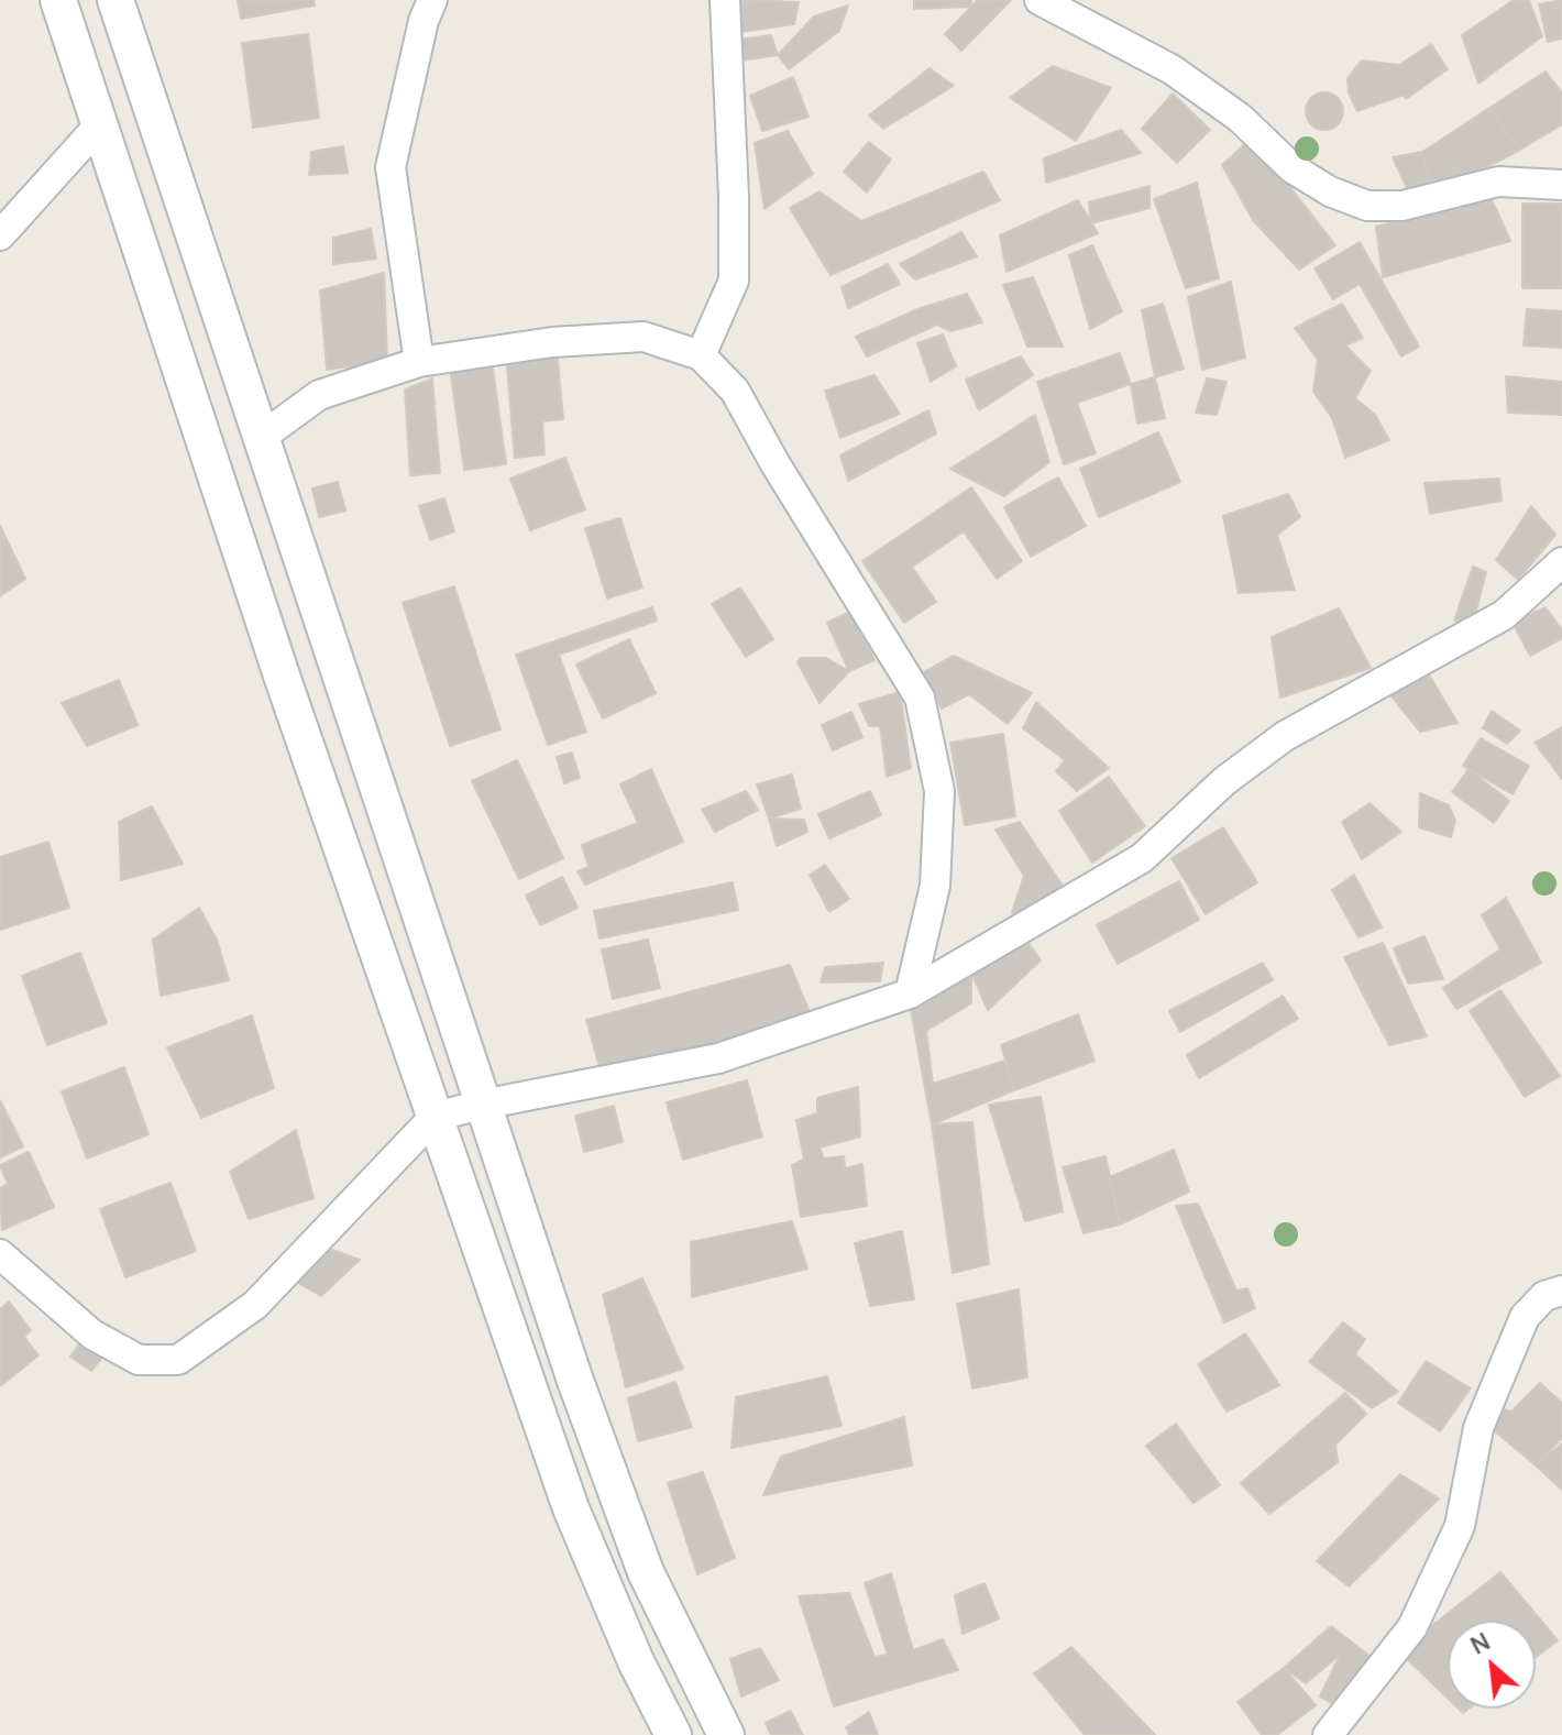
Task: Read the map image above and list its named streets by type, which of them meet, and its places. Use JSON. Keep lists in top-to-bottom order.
{
  "north": "top left"
}
